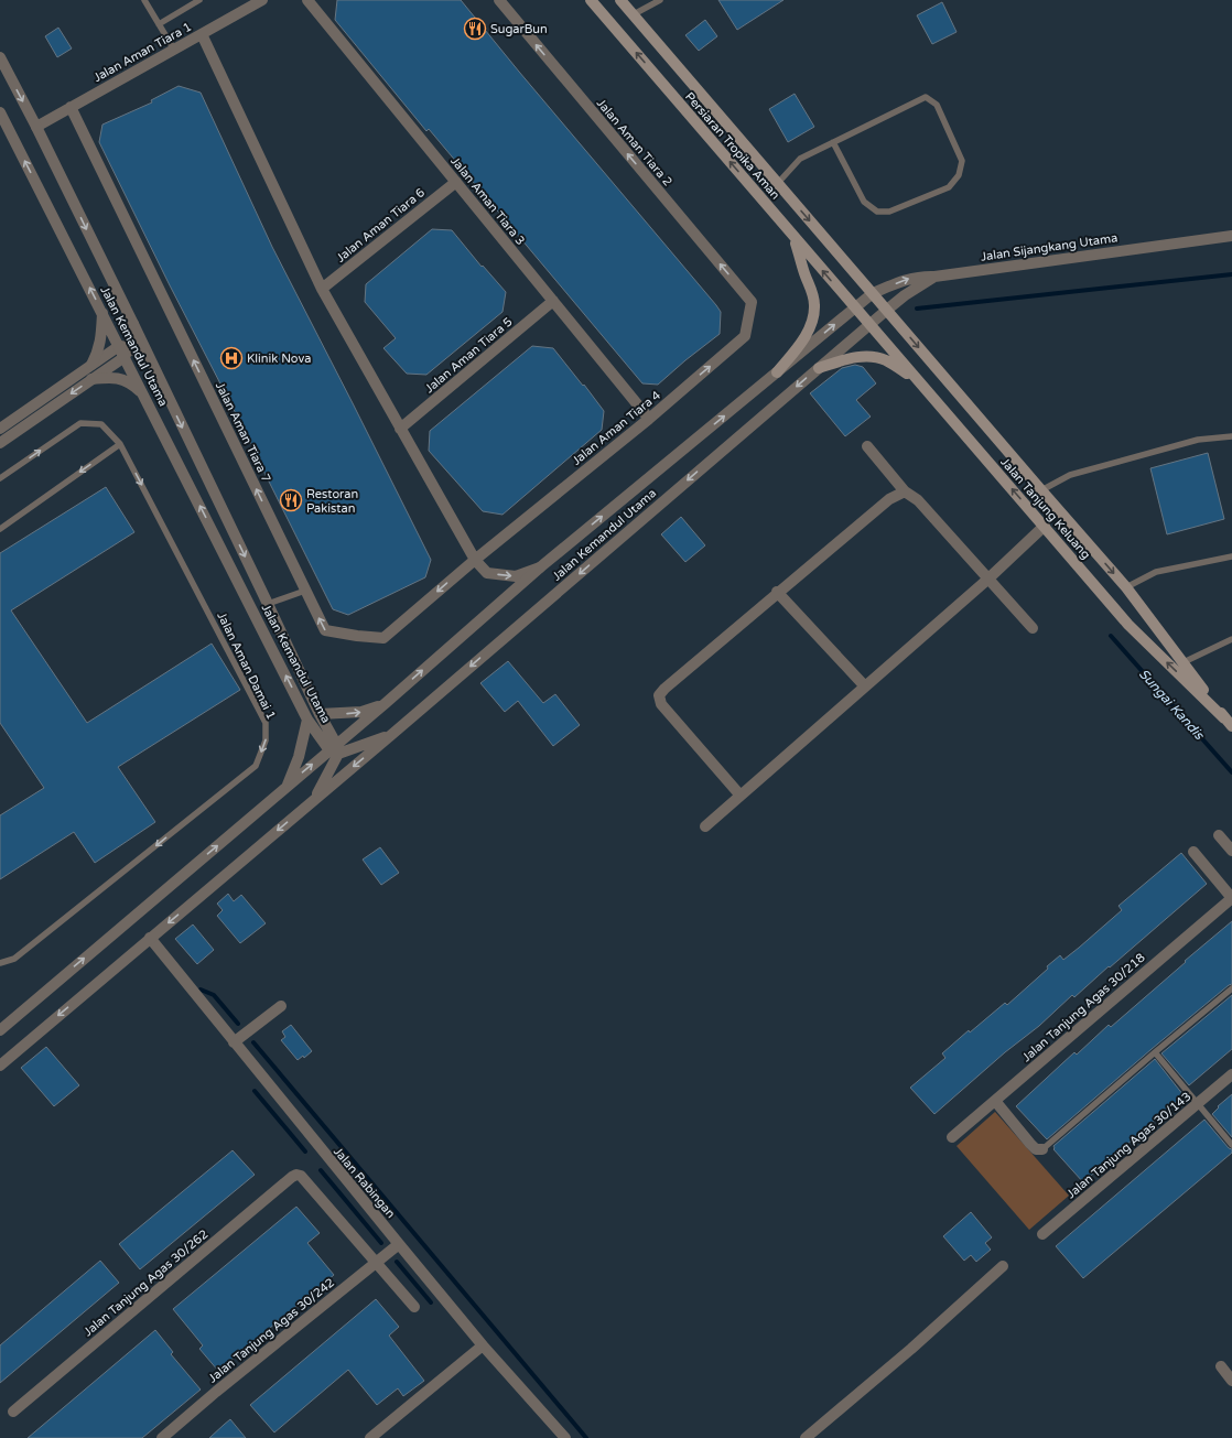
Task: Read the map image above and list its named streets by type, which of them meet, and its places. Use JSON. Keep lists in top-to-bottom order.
{
  "streets": {
    "main road": ["Persiaran Tropika Aman", "Jalan Tanjung Keluang"],
    "street": [
      "Jalan Aman Tiara 1",
      "Jalan Aman Tiara 2",
      "Jalan Aman Tiara 3",
      "Jalan Aman Tiara 6",
      "Jalan Sijangkang Utama",
      "Jalan Kemandul Utama",
      "Jalan Aman Tiara 5",
      "Jalan Aman Tiara 4",
      "Jalan Aman Tiara 7",
      "Jalan Tanjung Agas 30/218",
      "Jalan Tanjung Agas 30/143",
      "Jalan Rabingan",
      "Jalan Tanjung Agas 30/262",
      "Jalan Tanjung Agas 30/242"
    ],
    "lane": ["Jalan Aman Damai 1"]
  },
  "crossings": [
    ["Jalan Aman Tiara 1", "Jalan Kemandul Utama"],
    ["Jalan Aman Tiara 1", "Jalan Aman Tiara 7"],
    ["Jalan Aman Tiara 2", "Jalan Aman Tiara 4"],
    ["Persiaran Tropika Aman", "Jalan Sijangkang Utama"],
    ["Persiaran Tropika Aman", "Jalan Kemandul Utama"],
    ["Persiaran Tropika Aman", "Jalan Tanjung Keluang"],
    ["Jalan Aman Tiara 3", "Jalan Aman Tiara 6"],
    ["Jalan Aman Tiara 3", "Jalan Aman Tiara 5"],
    ["Jalan Aman Tiara 3", "Jalan Aman Tiara 4"],
    ["Jalan Sijangkang Utama", "Jalan Kemandul Utama"],
    ["Jalan Sijangkang Utama", "Jalan Tanjung Keluang"],
    ["Jalan Kemandul Utama", "Jalan Tanjung Keluang"],
    ["Jalan Aman Tiara 4", "Jalan Aman Tiara 7"],
    ["Jalan Rabingan", "Jalan Tanjung Agas 30/242"],
    ["Jalan Tanjung Agas 30/262", "Jalan Tanjung Agas 30/242"]
  ],
  "one_way": ["Jalan Aman Tiara 2", "Jalan Aman Tiara 4"],
  "water": ["Sungai Kandis"],
  "places": {
    "restaurant": ["SugarBun", "Restoran Pakistan"],
    "hospital": ["Klinik Nova"]
  }
}
